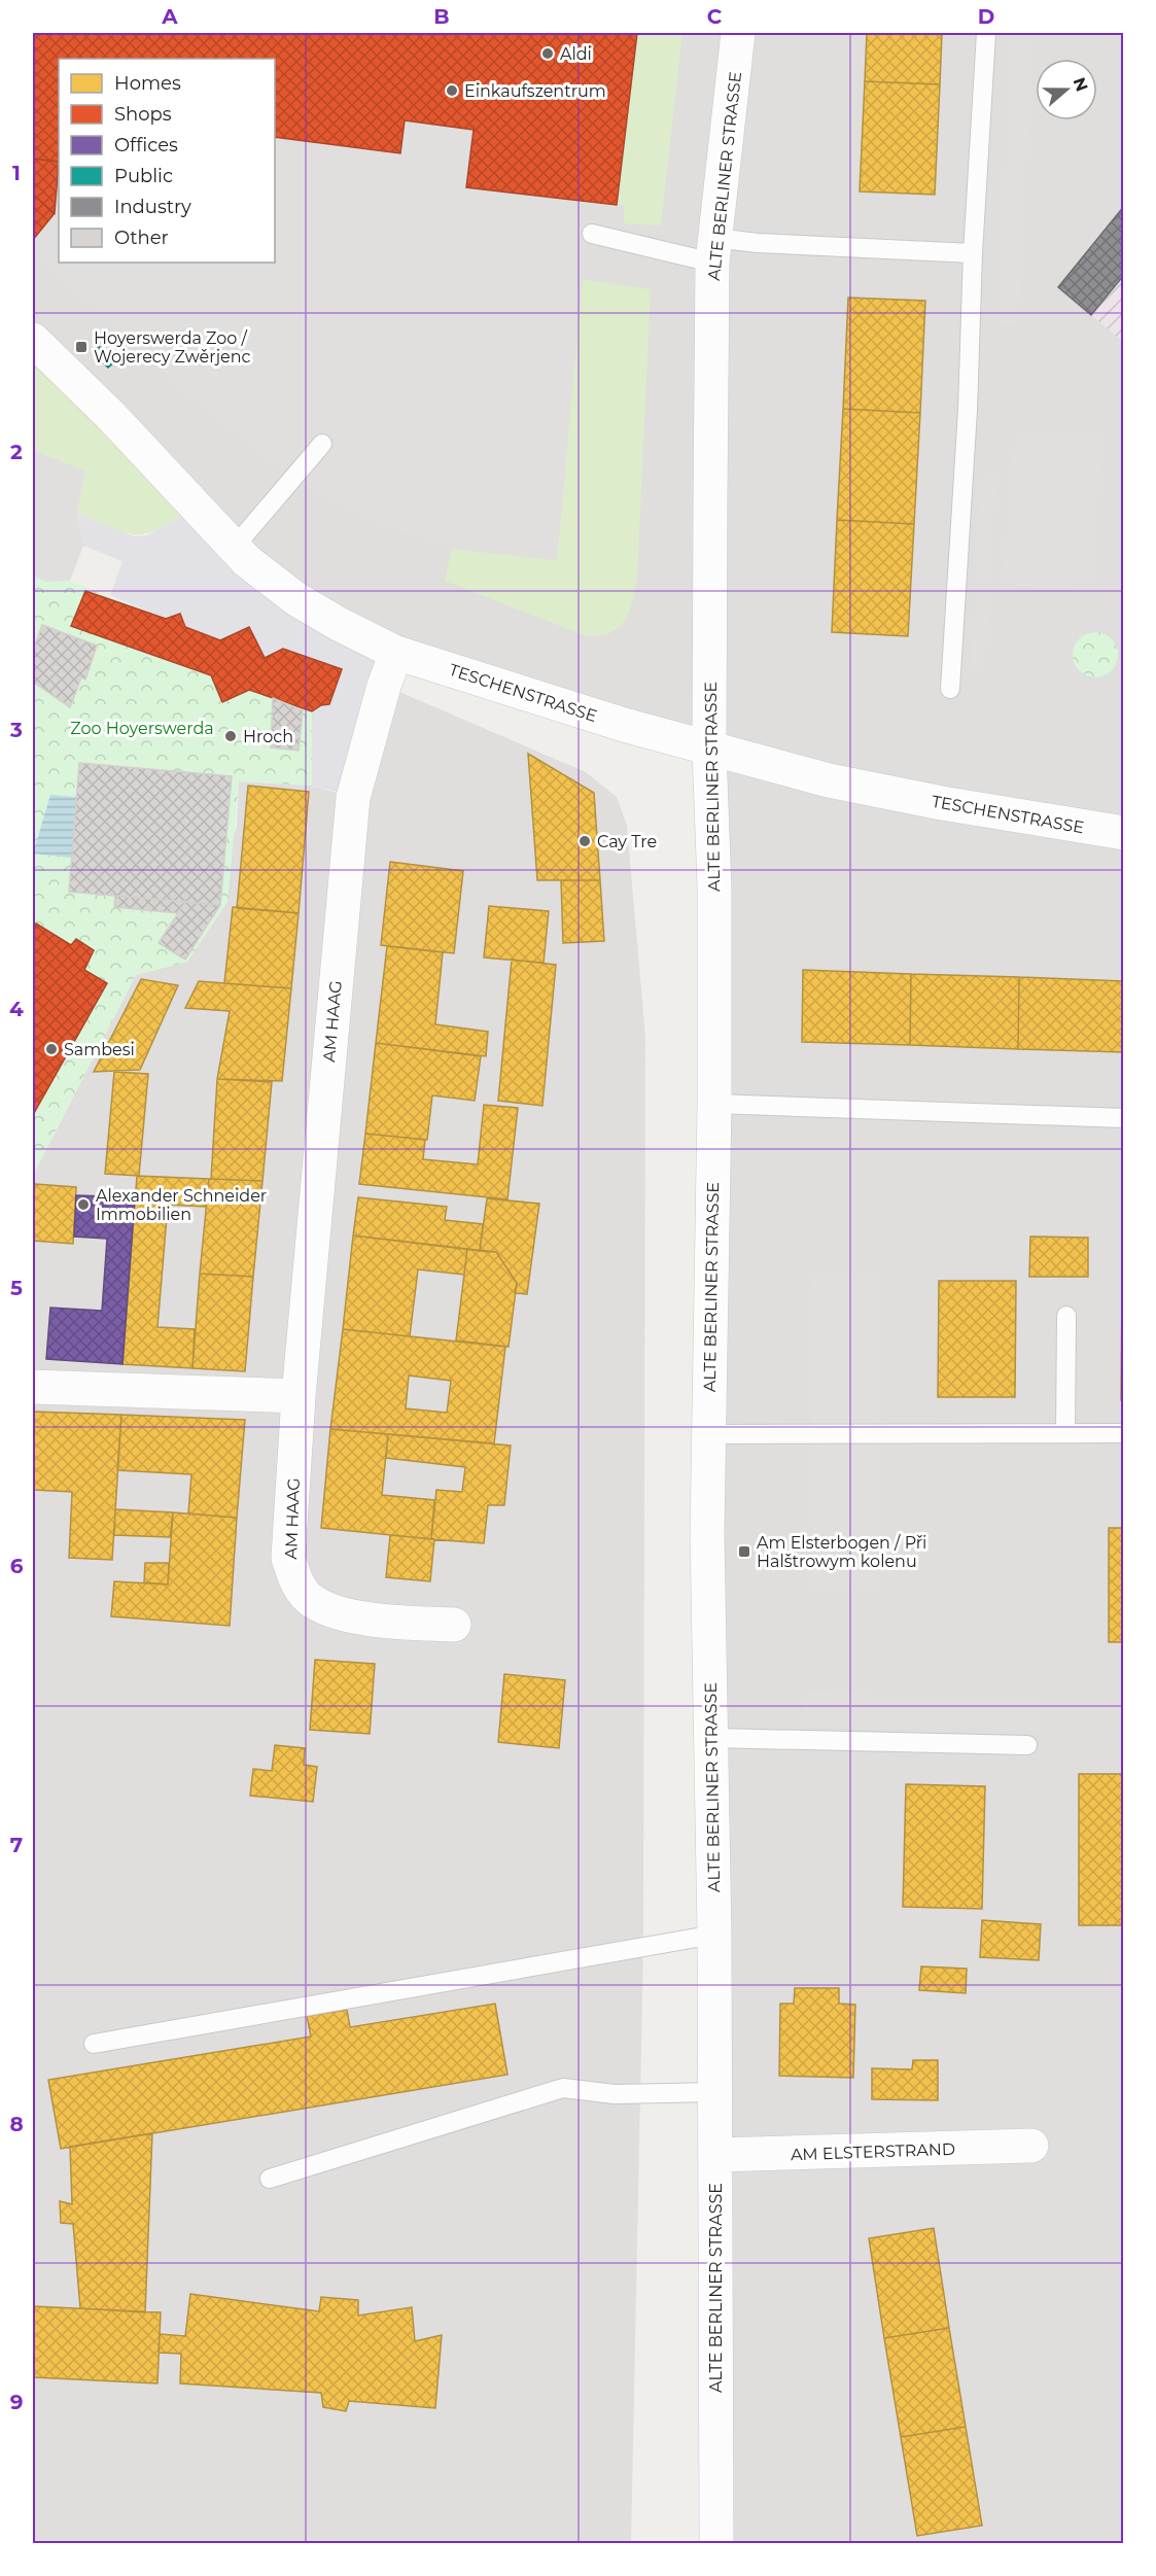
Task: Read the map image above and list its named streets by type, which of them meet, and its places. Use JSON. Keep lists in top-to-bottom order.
{
  "streets": {
    "street": [
      "ALTE BERLINER STRASSE",
      "TESCHENSTRASSE",
      "AM HAAG",
      "AM ELSTERSTRAND"
    ]
  },
  "crossings": [
    ["ALTE BERLINER STRASSE", "TESCHENSTRASSE"],
    ["ALTE BERLINER STRASSE", "AM ELSTERSTRAND"],
    ["TESCHENSTRASSE", "AM HAAG"]
  ],
  "parks": ["Zoo Hoyerswerda"],
  "places": {
    "other": [
      "Aldi",
      "Einkaufszentrum",
      "Hroch",
      "Cay Tre",
      "Sambesi",
      "Alexander Schneider Immobilien"
    ],
    "transit": ["Hoyerswerda Zoo / Wojerecy Zwěrjenc", "Am Elsterbogen / Při Halštrowym kolenu"]
  },
  "legend": [
    "Homes",
    "Shops",
    "Offices",
    "Public",
    "Industry",
    "Other"
  ],
  "north": "right",
  "grid": {
    "columns": [
      "A",
      "B",
      "C",
      "D"
    ],
    "rows": [
      "1",
      "2",
      "3",
      "4",
      "5",
      "6",
      "7",
      "8",
      "9"
    ]
  }
}
